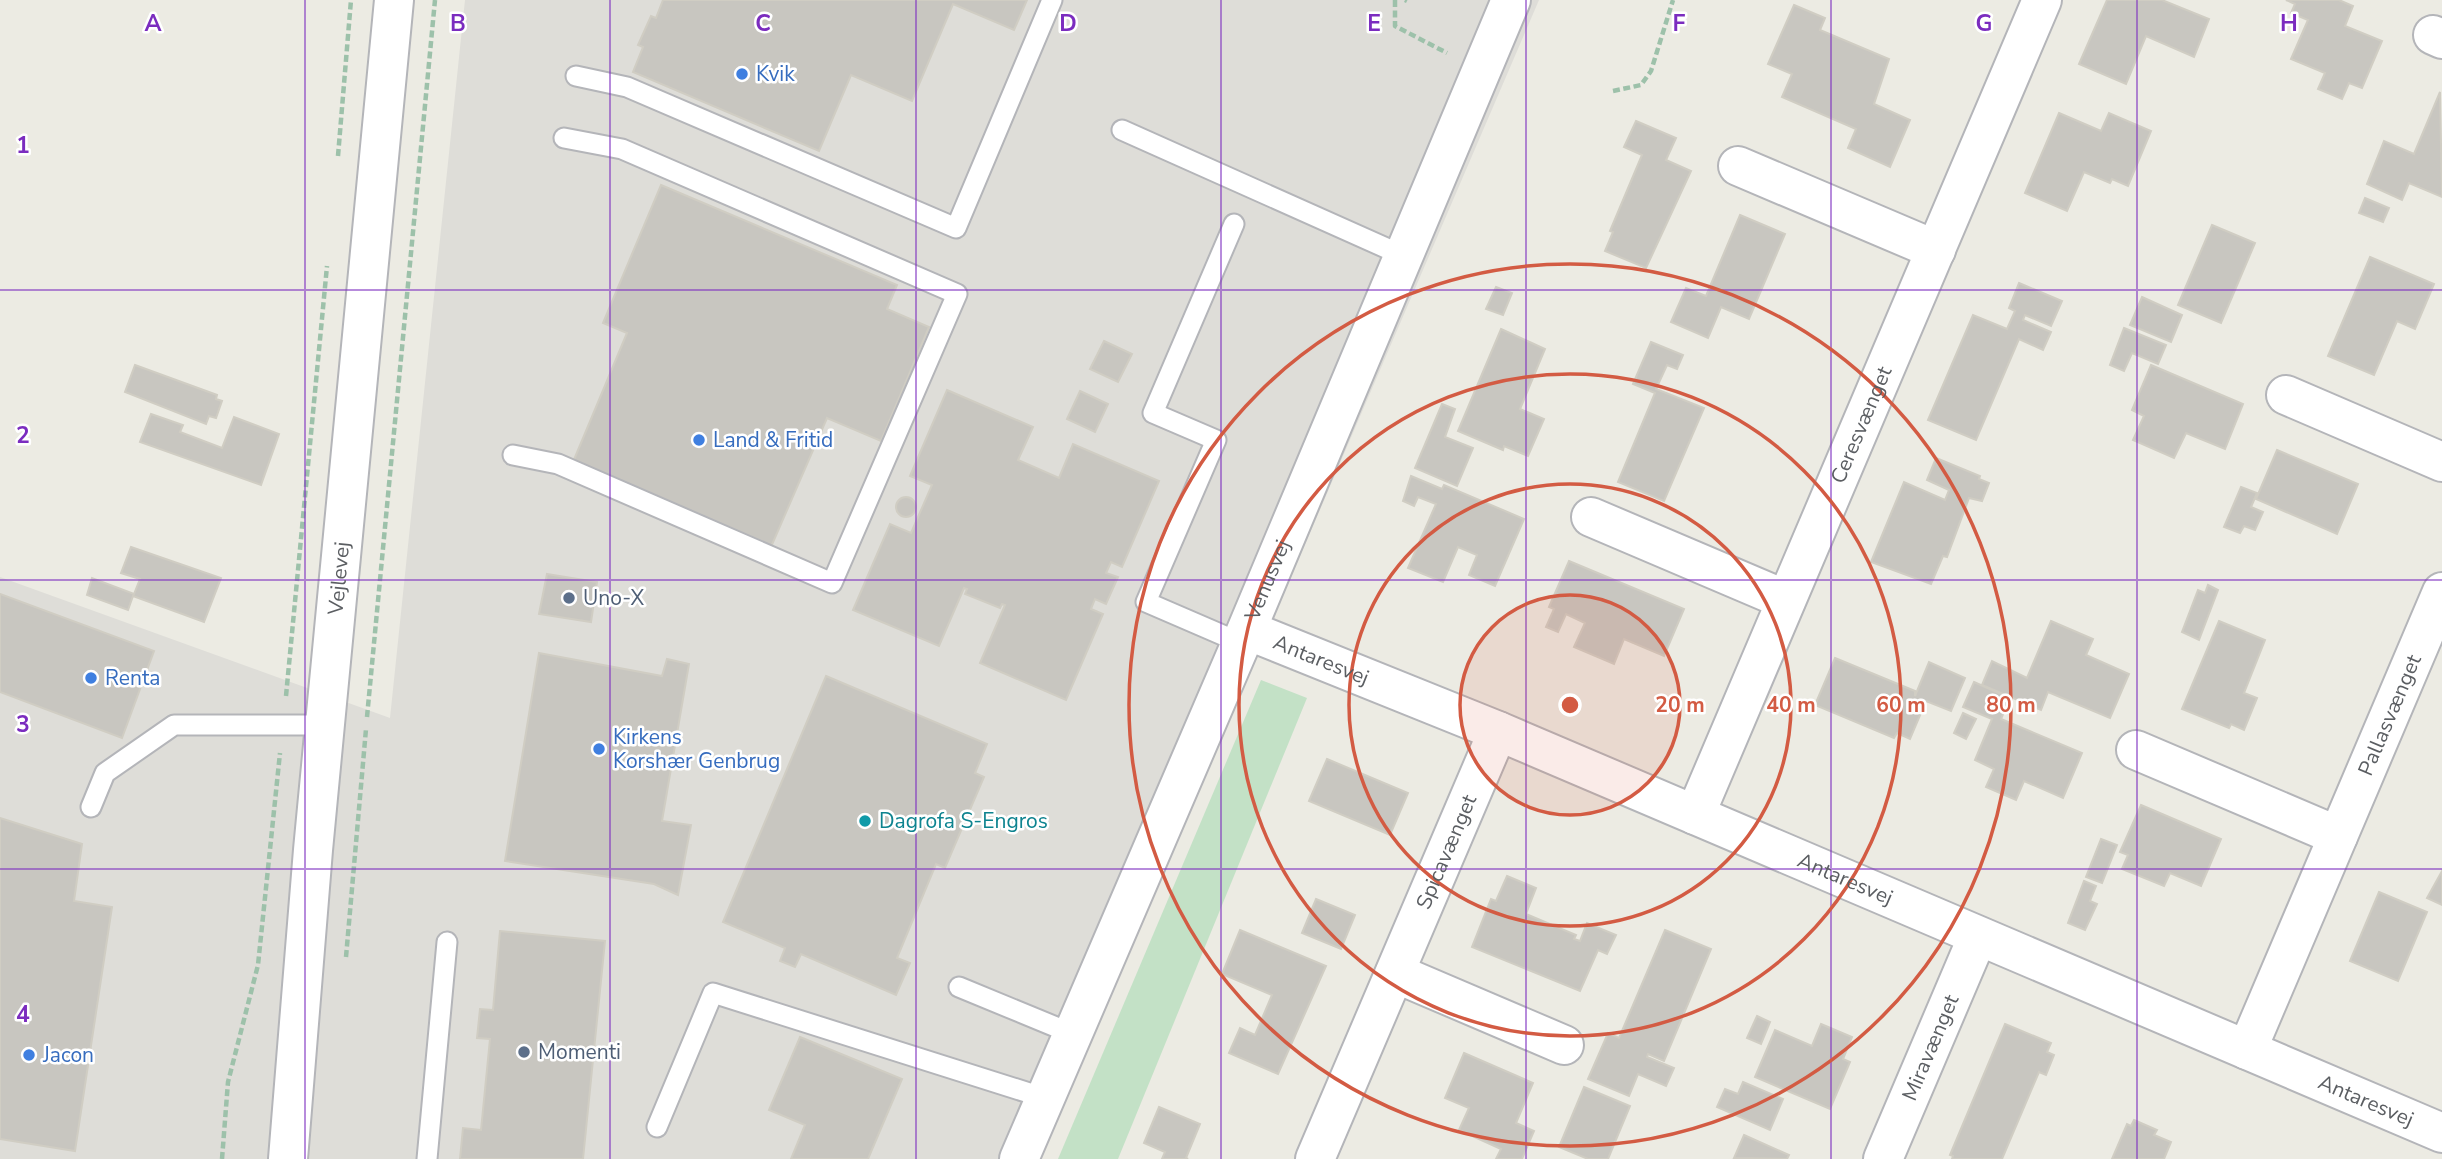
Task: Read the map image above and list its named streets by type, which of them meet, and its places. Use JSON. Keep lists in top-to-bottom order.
{
  "streets": {
    "street": [
      "Ceresvænget",
      "Vejlevej",
      "Venusvej",
      "Antaresvej",
      "Pallasvænget",
      "Spicavænget",
      "Miravænget"
    ]
  },
  "crossings": [
    ["Ceresvænget", "Antaresvej"],
    ["Venusvej", "Antaresvej"],
    ["Antaresvej", "Pallasvænget"],
    ["Antaresvej", "Spicavænget"],
    ["Antaresvej", "Miravænget"]
  ],
  "places": [
    "Kvik",
    "Land & Fritid",
    "Uno-X",
    "Renta",
    "Kirkens Korshær Genbrug",
    "Dagrofa S-Engros",
    "Momenti",
    "Jacon"
  ],
  "grid": {
    "columns": [
      "A",
      "B",
      "C",
      "D",
      "E",
      "F",
      "G",
      "H"
    ],
    "rows": [
      "1",
      "2",
      "3",
      "4"
    ]
  },
  "rings": [
    "20 m",
    "40 m",
    "60 m",
    "80 m"
  ]
}
